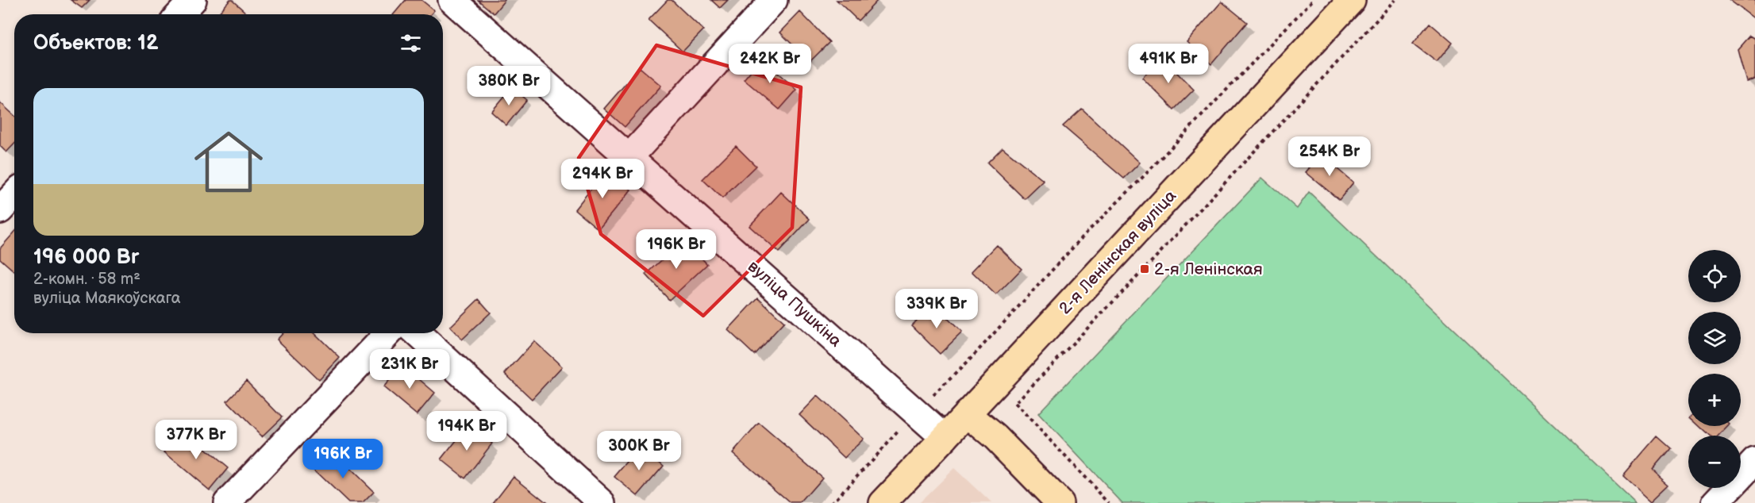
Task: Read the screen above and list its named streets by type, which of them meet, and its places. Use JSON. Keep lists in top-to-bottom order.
{
  "streets": {
    "main road": ["2-я Ленінская вуліца"],
    "street": ["вуліца Пушкіна"]
  },
  "crossings": [
    ["2-я Ленінская вуліца", "вуліца Пушкіна"]
  ],
  "places": {
    "transit": ["2-я Ленінская"]
  },
  "page": {
    "heading": "Объектов: 12",
    "price": [
      "242K Br",
      "491K Br",
      "380K Br",
      "254K Br",
      "294K Br",
      "196K Br",
      "339K Br",
      "231K Br",
      "194K Br",
      "377K Br",
      "300K Br",
      "196K Br"
    ],
    "list": [
      {
        "name": "196 000 Br",
        "note": "2-комн. · 58 m² · вуліца Маякоўскага"
      }
    ],
    "map_buttons": ["+", "−"]
  }
}
